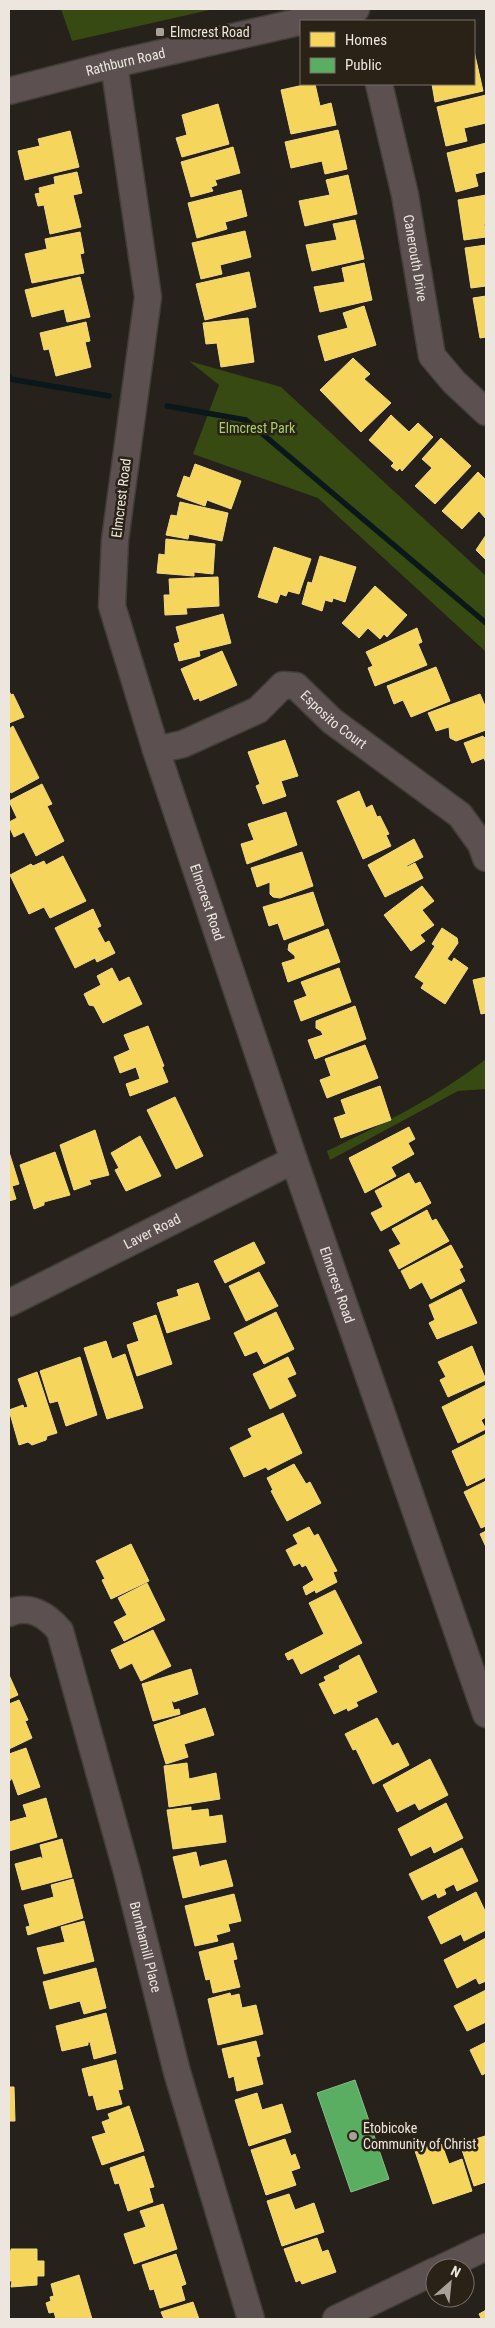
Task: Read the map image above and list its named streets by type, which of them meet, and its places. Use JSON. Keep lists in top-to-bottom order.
{
  "streets": {
    "street": [
      "Rathburn Road",
      "Canerouth Drive",
      "Elmcrest Road",
      "Esposito Court",
      "Laver Road",
      "Burnhamill Place"
    ]
  },
  "crossings": [
    ["Rathburn Road", "Elmcrest Road"],
    ["Elmcrest Road", "Esposito Court"],
    ["Elmcrest Road", "Laver Road"]
  ],
  "parks": ["Elmcrest Park"],
  "places": {
    "transit": ["Elmcrest Road"],
    "other": ["Etobicoke Community of Christ"]
  },
  "legend": ["Homes", "Public"],
  "north": "top right"
}
